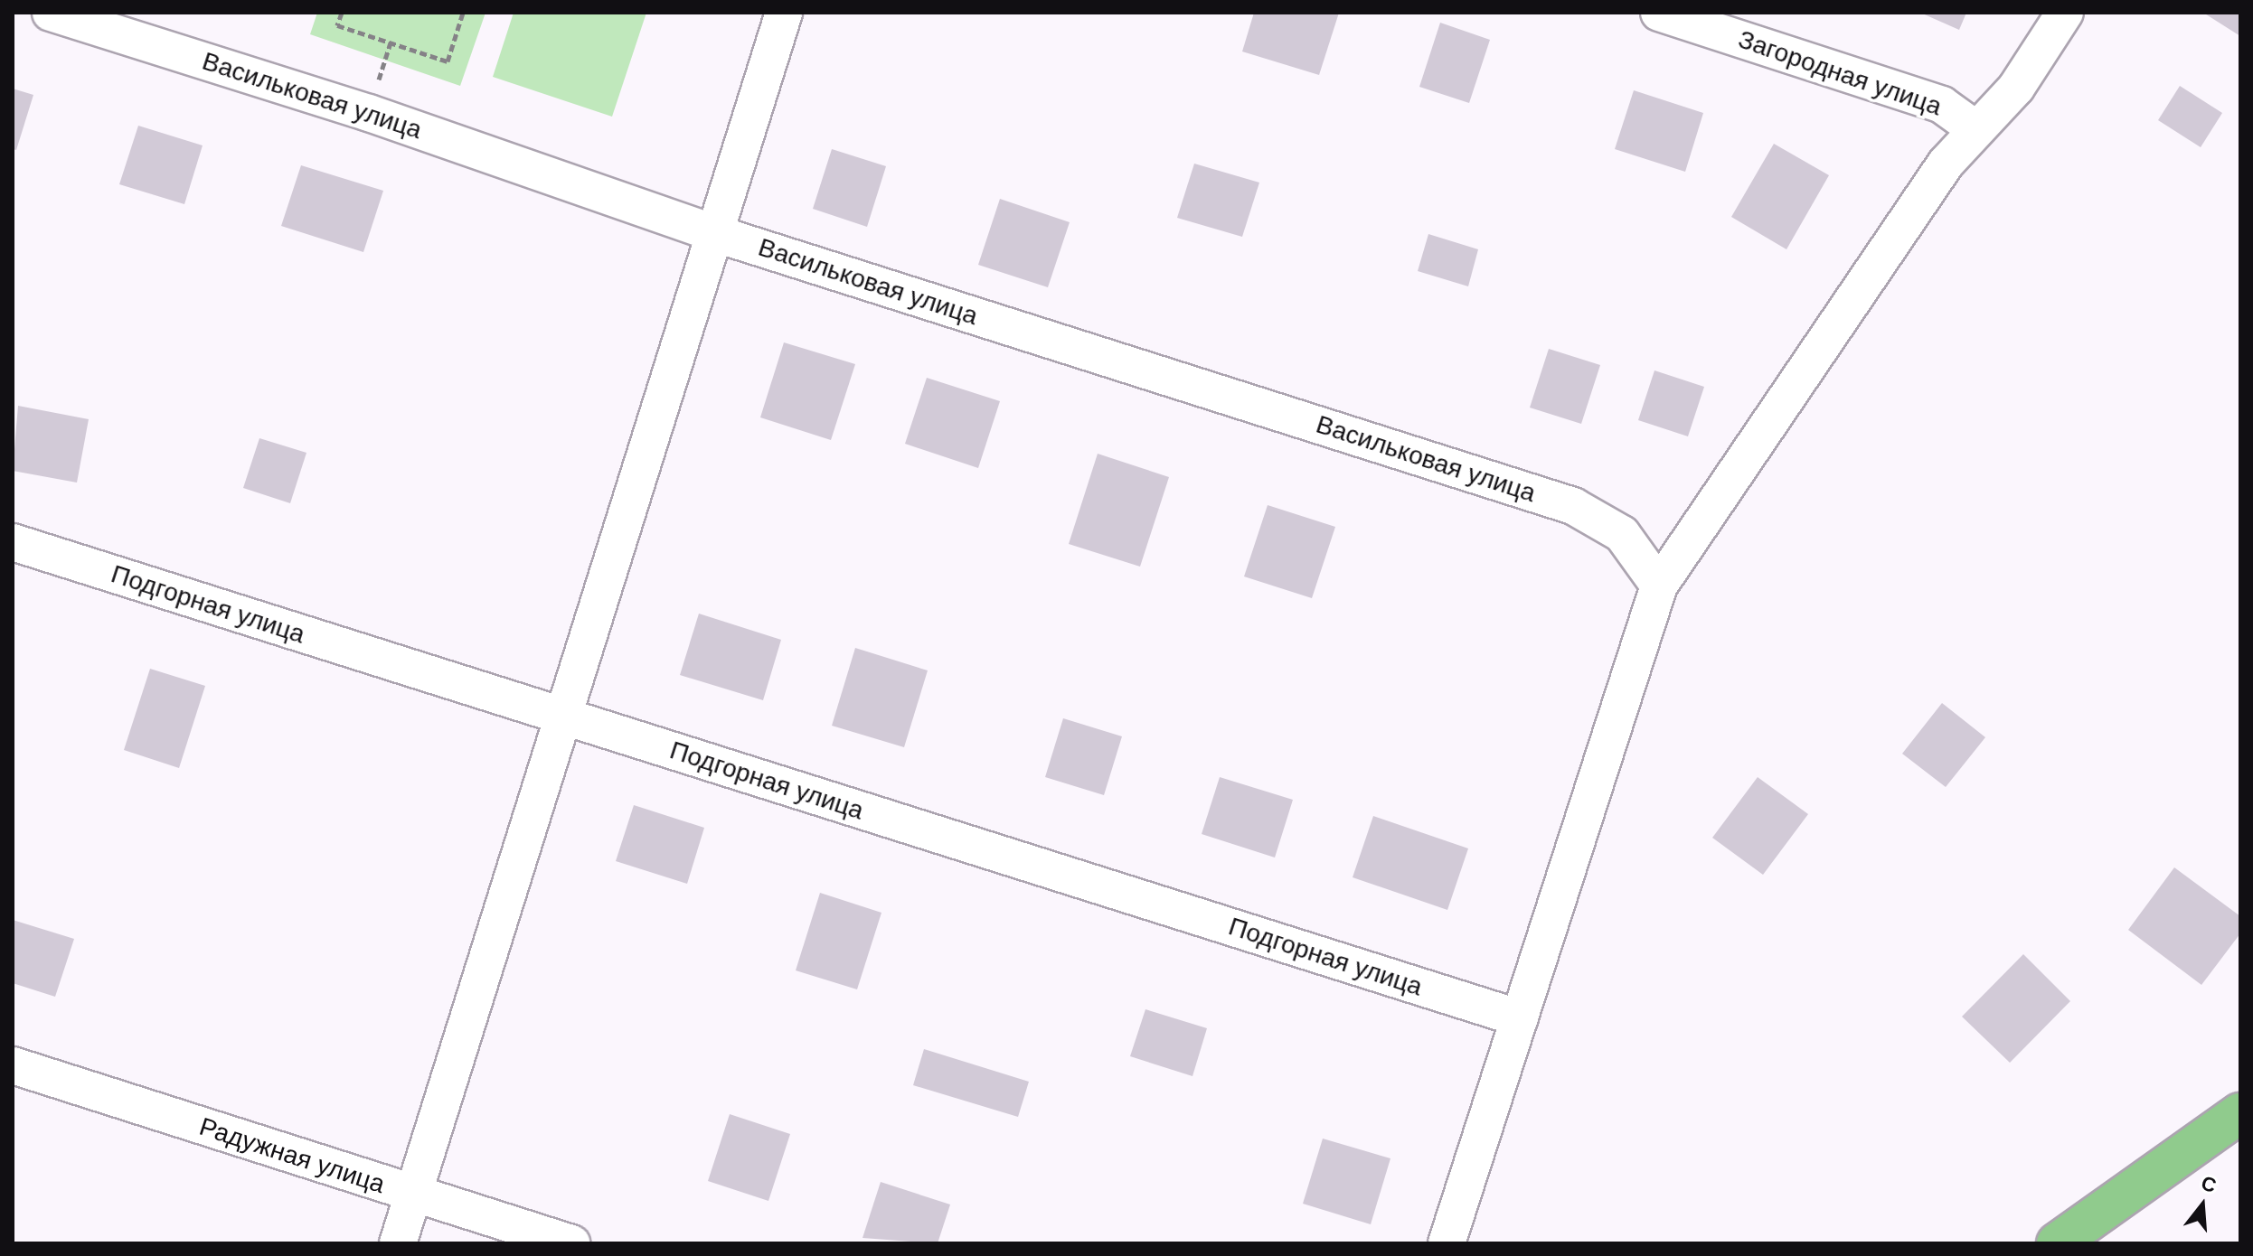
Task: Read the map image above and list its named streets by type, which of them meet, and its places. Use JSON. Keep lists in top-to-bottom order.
{
  "streets": {
    "street": [
      "Загородная улица",
      "Васильковая улица",
      "Подгорная улица",
      "Радужная улица"
    ]
  },
  "north": "top"
}
